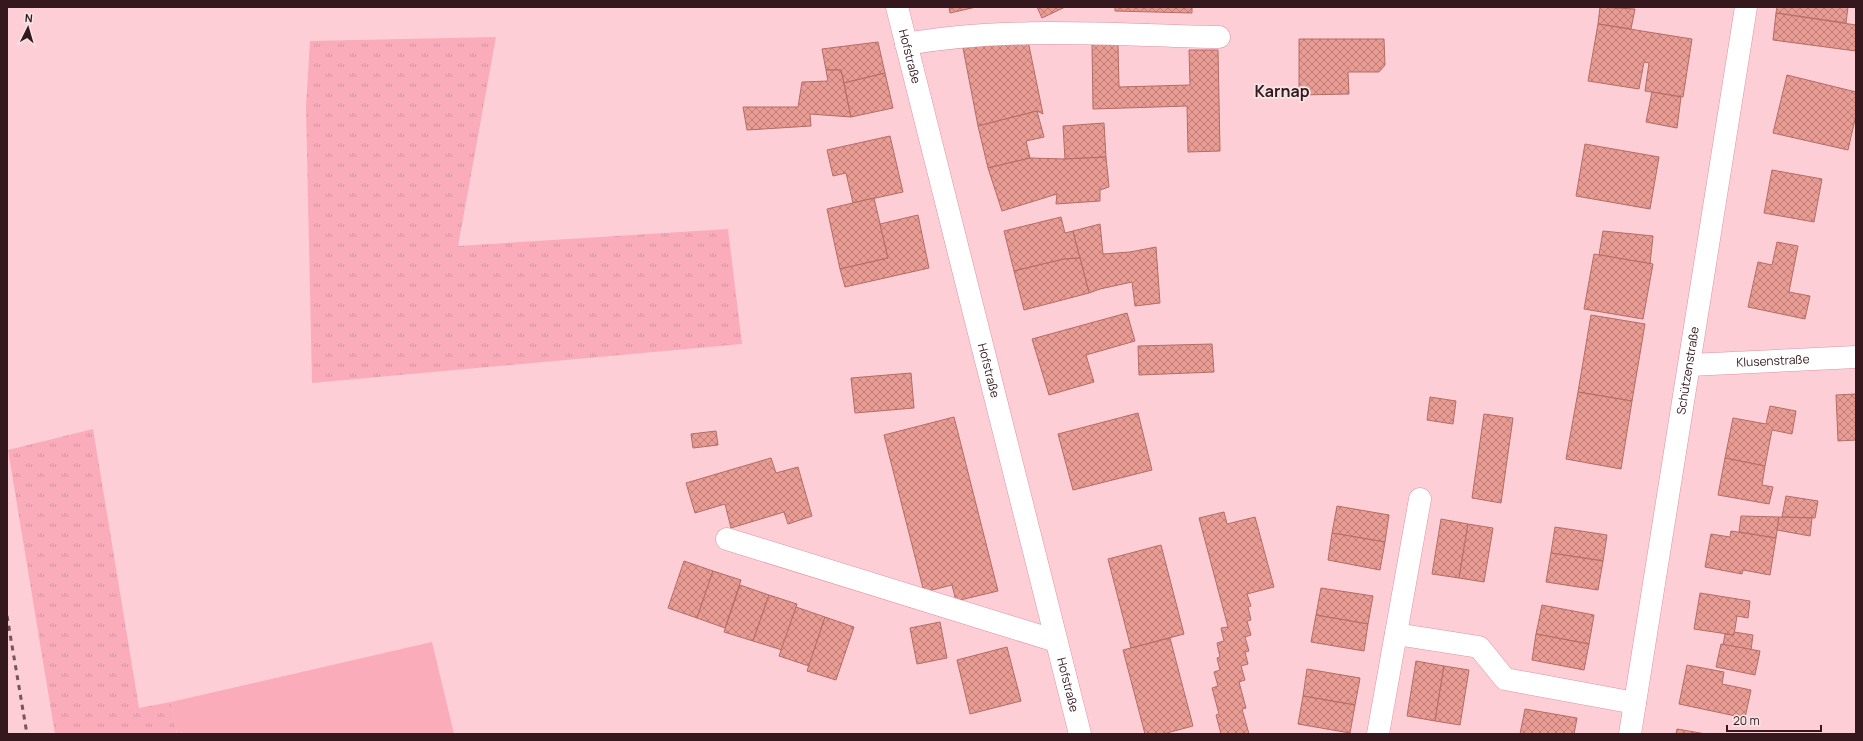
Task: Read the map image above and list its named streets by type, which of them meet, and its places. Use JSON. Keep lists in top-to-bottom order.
{
  "streets": {
    "street": ["Hofstraße", "Klusenstraße", "Schützenstraße"]
  },
  "crossings": [
    ["Klusenstraße", "Schützenstraße"]
  ],
  "districts": ["Karnap"],
  "scale_bar": "20 m",
  "north": "top"
}
